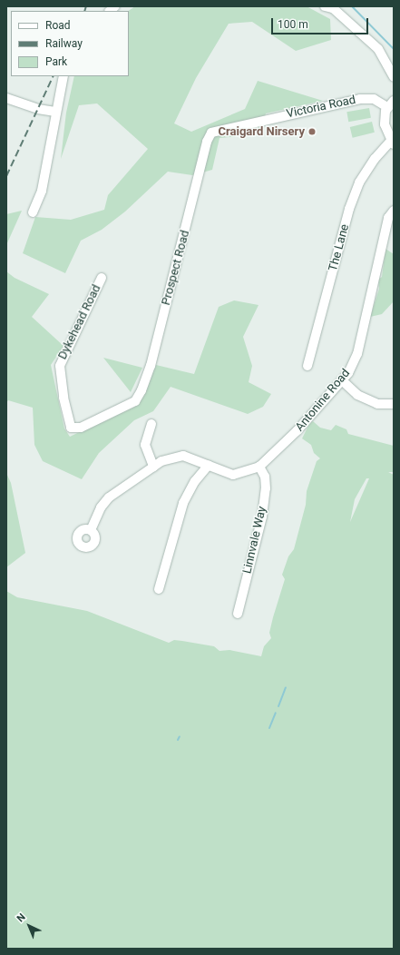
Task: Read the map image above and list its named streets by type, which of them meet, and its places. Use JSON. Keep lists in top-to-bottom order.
{
  "streets": {
    "street": [
      "Victoria Road",
      "The Lane",
      "Prospect Road",
      "Dykehead Road",
      "Antonine Road",
      "Linnvale Way"
    ]
  },
  "crossings": [
    ["Victoria Road", "Prospect Road"],
    ["Prospect Road", "Dykehead Road"],
    ["Antonine Road", "Linnvale Way"]
  ],
  "places": ["Craigard Nirsery"],
  "legend": ["Road", "Railway", "Park"],
  "scale_bar": "100 m",
  "north": "top left"
}
